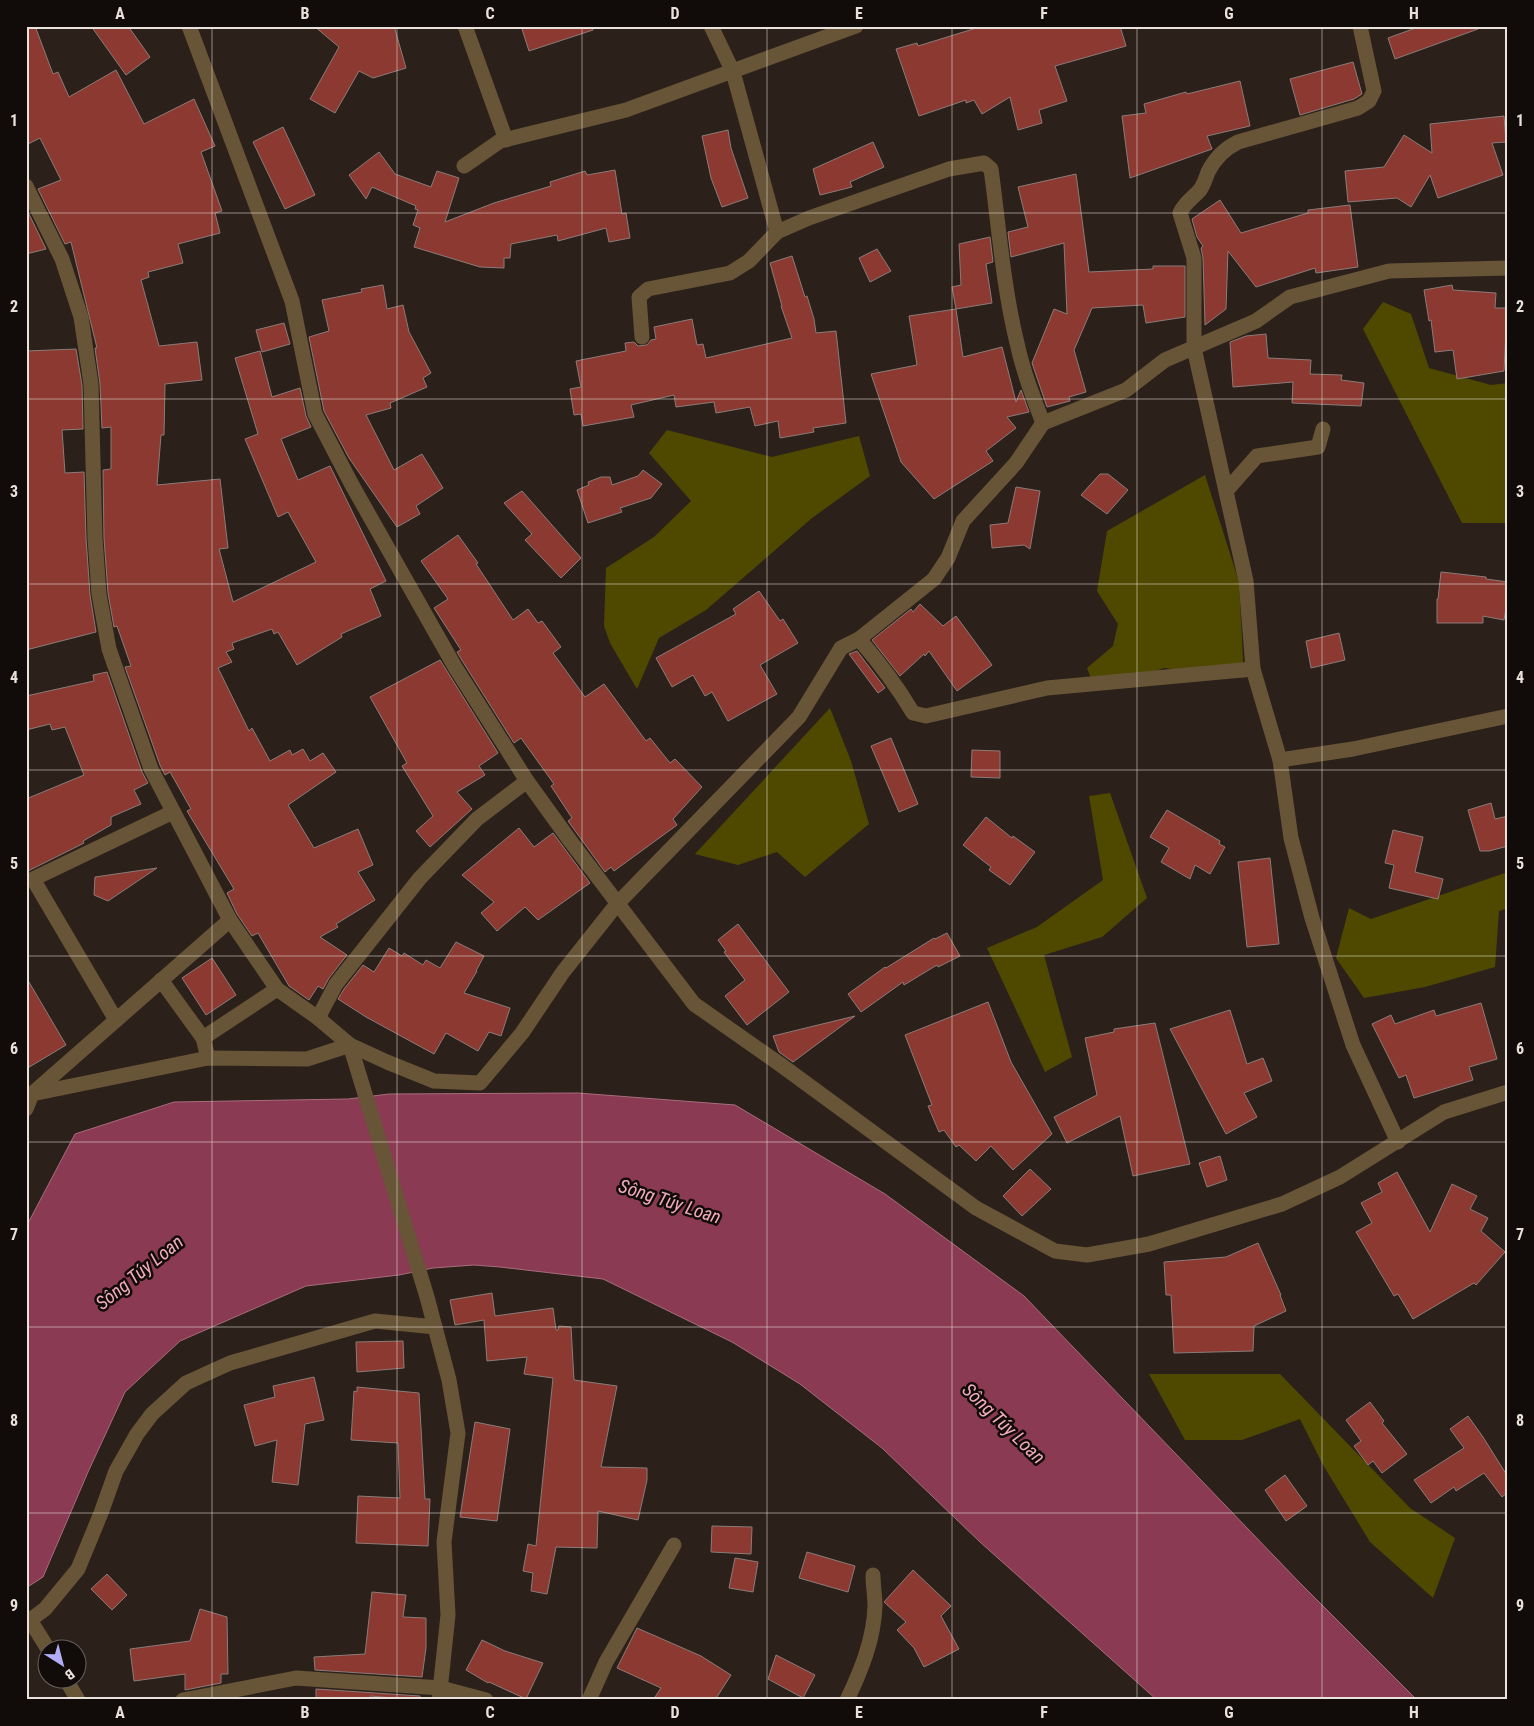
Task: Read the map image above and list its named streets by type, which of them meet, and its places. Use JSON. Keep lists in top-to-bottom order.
{
  "water": ["Sông Túy Loan"],
  "north": "bottom right",
  "grid": {
    "columns": [
      "A",
      "B",
      "C",
      "D",
      "E",
      "F",
      "G",
      "H"
    ],
    "rows": [
      "1",
      "2",
      "3",
      "4",
      "5",
      "6",
      "7",
      "8",
      "9"
    ]
  }
}
